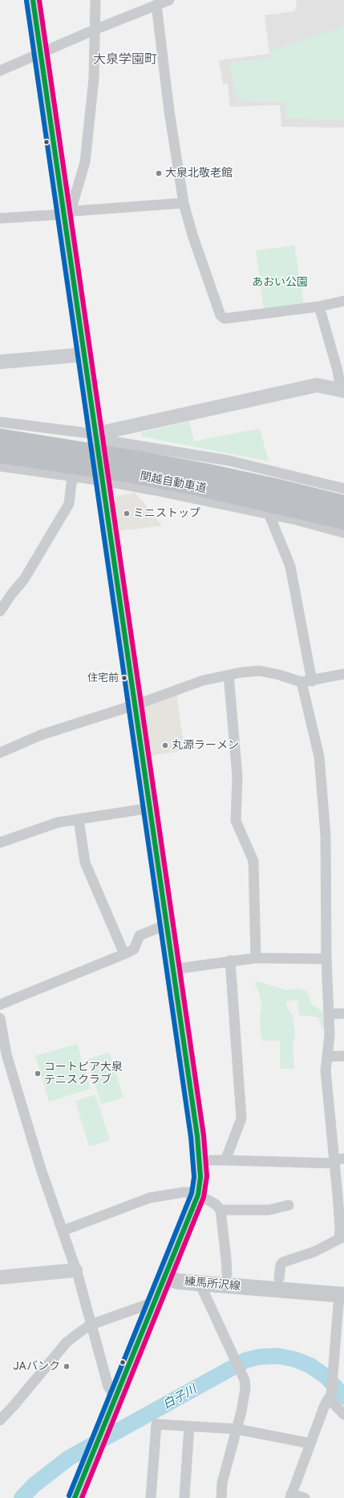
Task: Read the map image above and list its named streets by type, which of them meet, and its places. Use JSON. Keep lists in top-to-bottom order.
{
  "streets": {
    "highway": ["関越自動車道"],
    "main road": ["練馬所沢線"]
  },
  "districts": ["大泉学園町"],
  "water": ["白子川"],
  "parks": ["あおい公園"],
  "places": [
    "大泉北敬老館",
    "ミニストップ",
    "住宅前",
    "丸源ラーメン",
    "コートピア大泉 テニスクラブ",
    "JAバンク"
  ]
}
